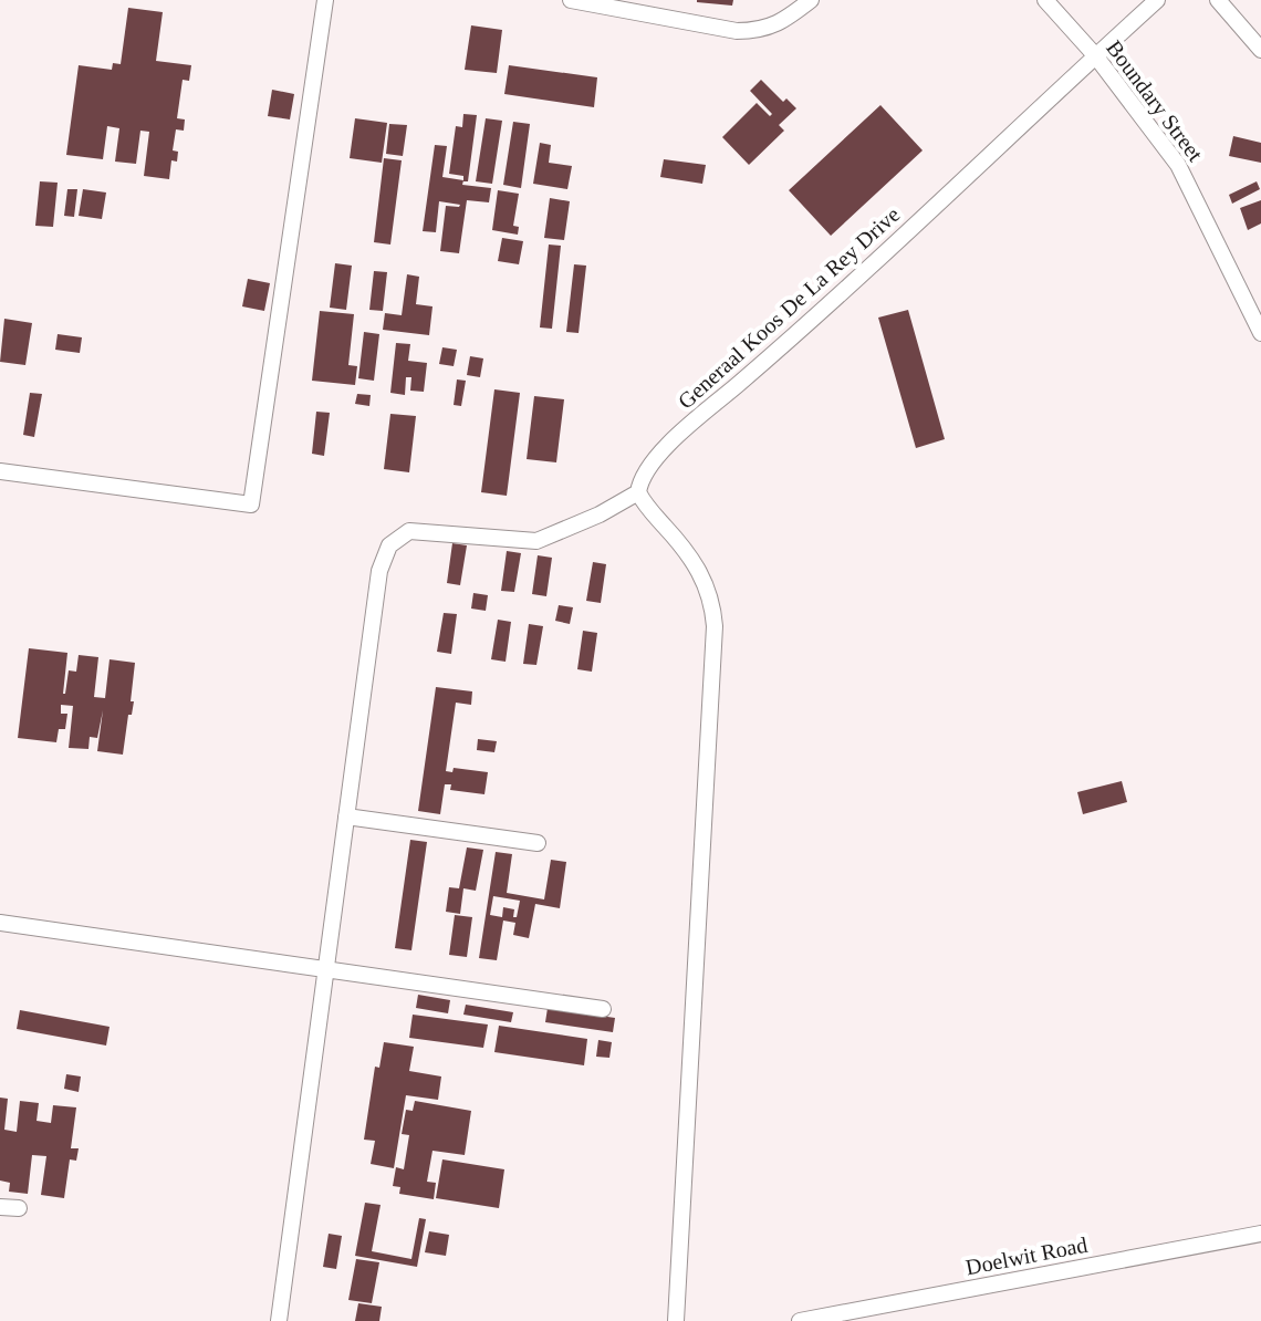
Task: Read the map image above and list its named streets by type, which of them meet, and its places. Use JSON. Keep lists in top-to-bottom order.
{
  "streets": {
    "street": ["Boundary Street", "Generaal Koos De La Rey Drive", "Doelwit Road"]
  },
  "crossings": [
    ["Boundary Street", "Generaal Koos De La Rey Drive"]
  ]
}
